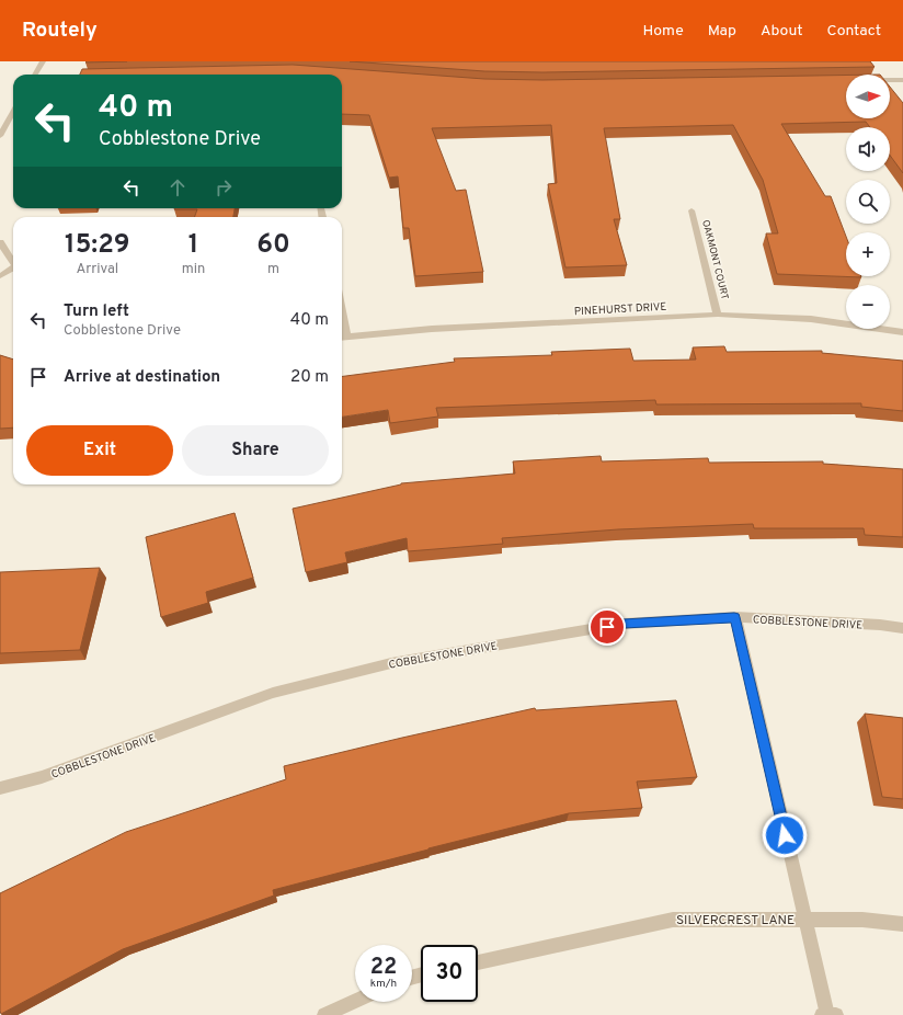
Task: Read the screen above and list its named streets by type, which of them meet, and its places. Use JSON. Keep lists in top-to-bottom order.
{
  "streets": {
    "street": [
      "OAKMONT COURT",
      "PINEHURST DRIVE",
      "COBBLESTONE DRIVE",
      "SILVERCREST LANE"
    ]
  },
  "crossings": [
    ["OAKMONT COURT", "PINEHURST DRIVE"]
  ],
  "north": "right",
  "page": {
    "header": "Routely",
    "nav": [
      "Home",
      "Map",
      "About",
      "Contact"
    ],
    "map_buttons": ["+", "−"],
    "turn": ["40 m", "Cobblestone Drive"],
    "eta": [
      "15:29",
      "Arrival",
      "1",
      "min",
      "60",
      "m"
    ],
    "list": [
      {
        "name": "Turn left",
        "note": "Cobblestone Drive",
        "value": "40 m"
      },
      {
        "name": "Arrive at destination",
        "value": "20 m"
      }
    ],
    "buttons": ["Exit", "Share"],
    "speed": "22 km/h",
    "limit": "30"
  }
}
